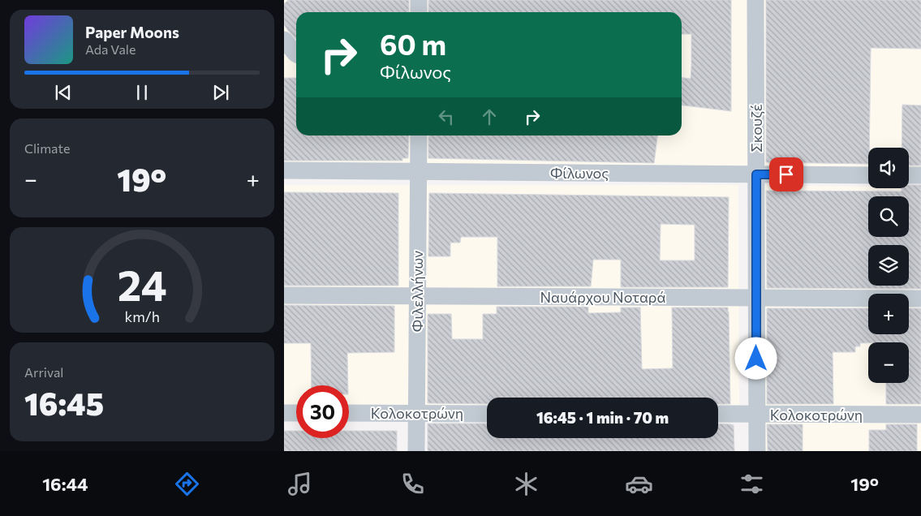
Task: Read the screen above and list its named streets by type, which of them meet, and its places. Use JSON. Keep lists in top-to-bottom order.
{
  "streets": {
    "street": [
      "Σκουζέ",
      "Φίλωνος",
      "Φιλελλήνων",
      "Ναυάρχου Νοταρά",
      "Κολοκοτρώνη"
    ]
  },
  "crossings": [
    ["Σκουζέ", "Φίλωνος"],
    ["Σκουζέ", "Ναυάρχου Νοταρά"],
    ["Σκουζέ", "Κολοκοτρώνη"],
    ["Φίλωνος", "Φιλελλήνων"],
    ["Φιλελλήνων", "Ναυάρχου Νοταρά"],
    ["Φιλελλήνων", "Κολοκοτρώνη"]
  ],
  "page": {
    "turn": ["60 m", "Φίλωνος"],
    "song": ["Paper Moons", "Ada Vale"],
    "tile": [
      "Climate",
      ["Arrival", "16:45"]
    ],
    "map_buttons": ["+", "−"],
    "heat": ["−", "19°", "+"],
    "limit": "30",
    "trip": "16:45 · 1 min · 70 m",
    "tabs": ["16:44", "19°"],
    "gauge": ["24", "km/h"]
  }
}
